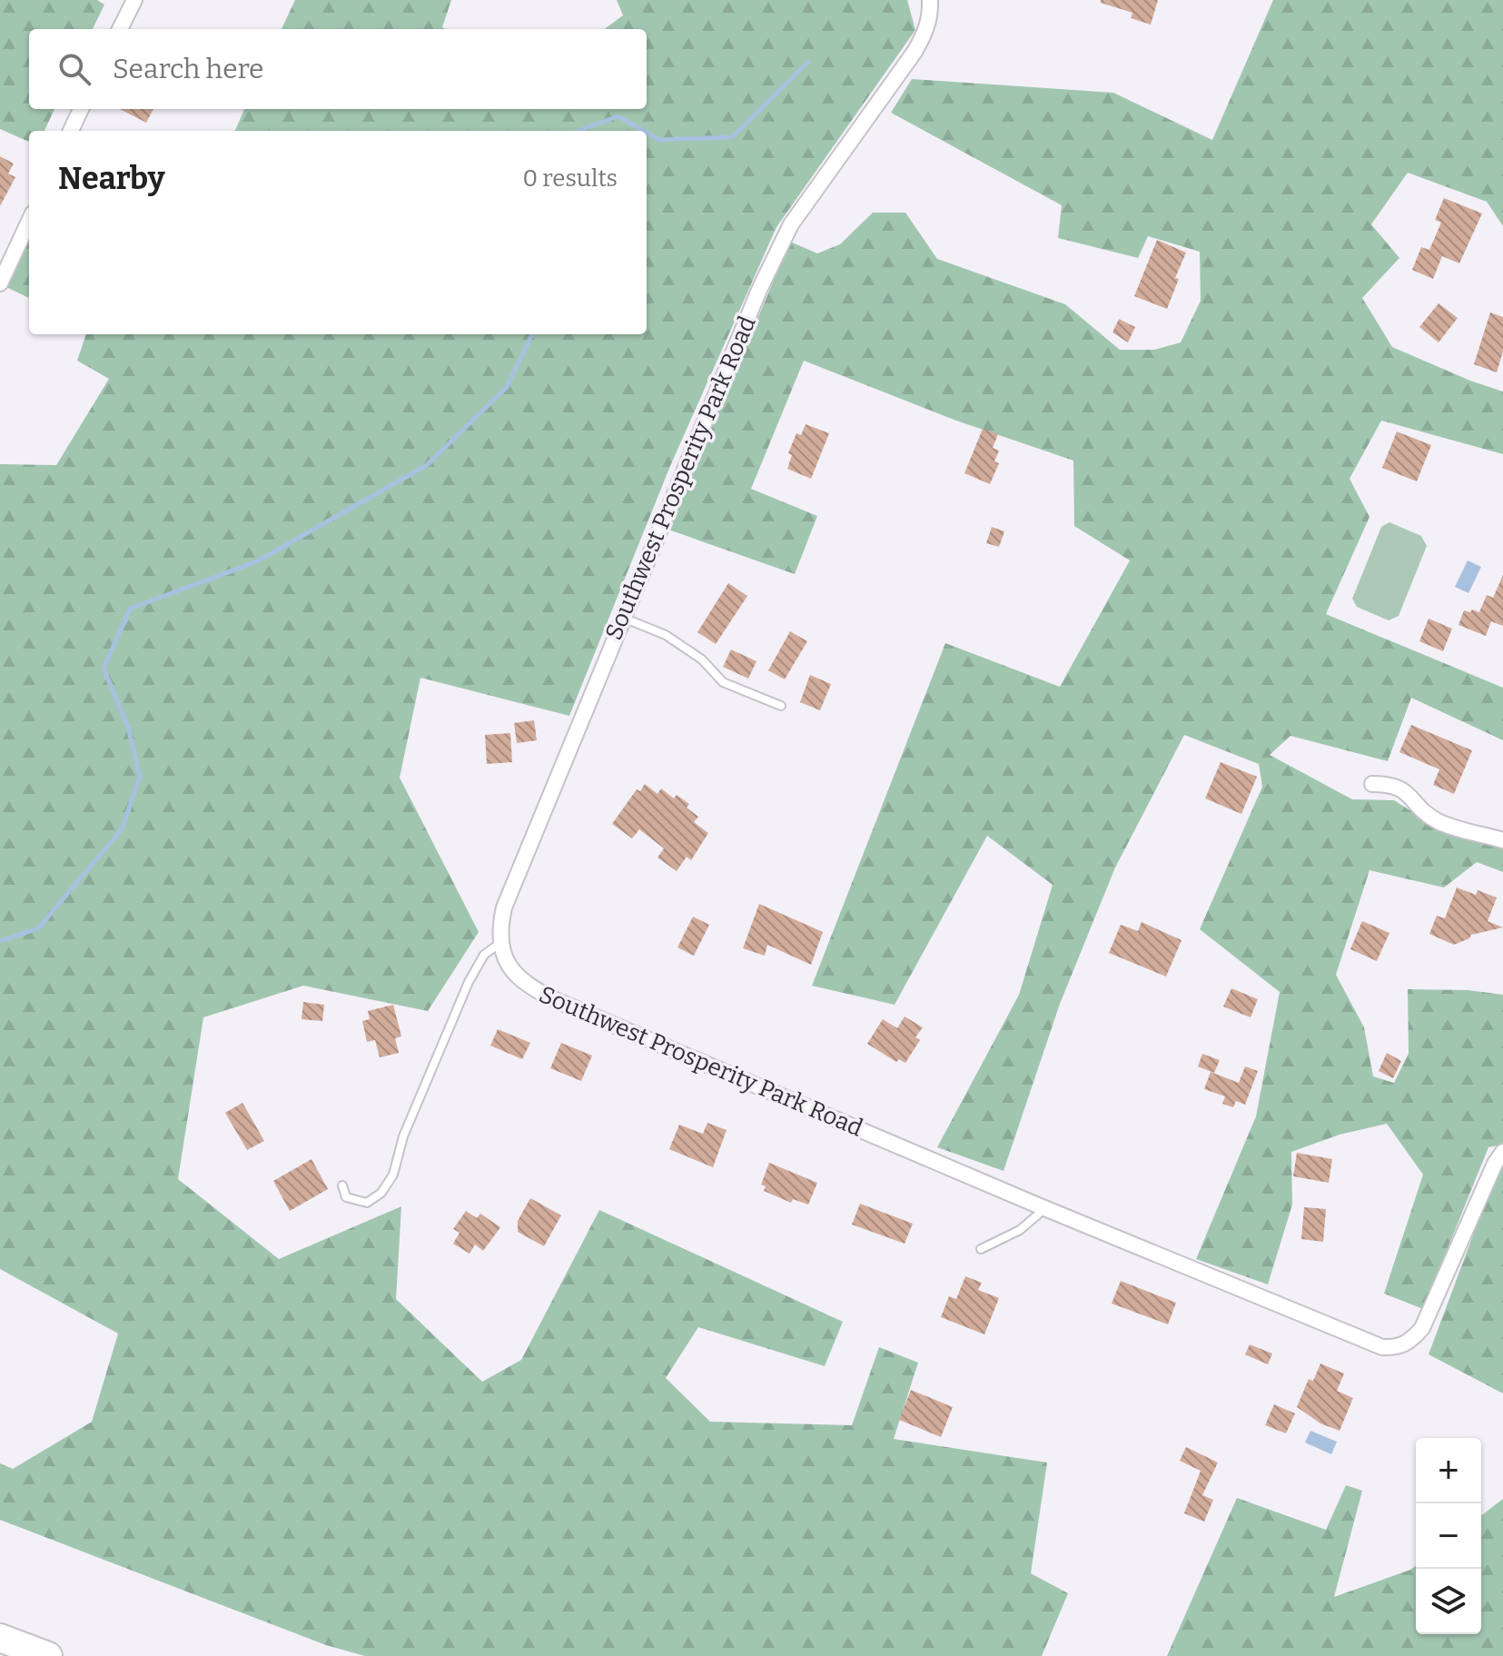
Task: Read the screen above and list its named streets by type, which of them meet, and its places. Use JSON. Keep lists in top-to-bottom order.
{
  "streets": {
    "street": ["Southwest Prosperity Park Road"]
  },
  "page": {
    "search": "Search here",
    "heading": ["Nearby", "0 results"],
    "map_buttons": ["+", "−"]
  }
}
